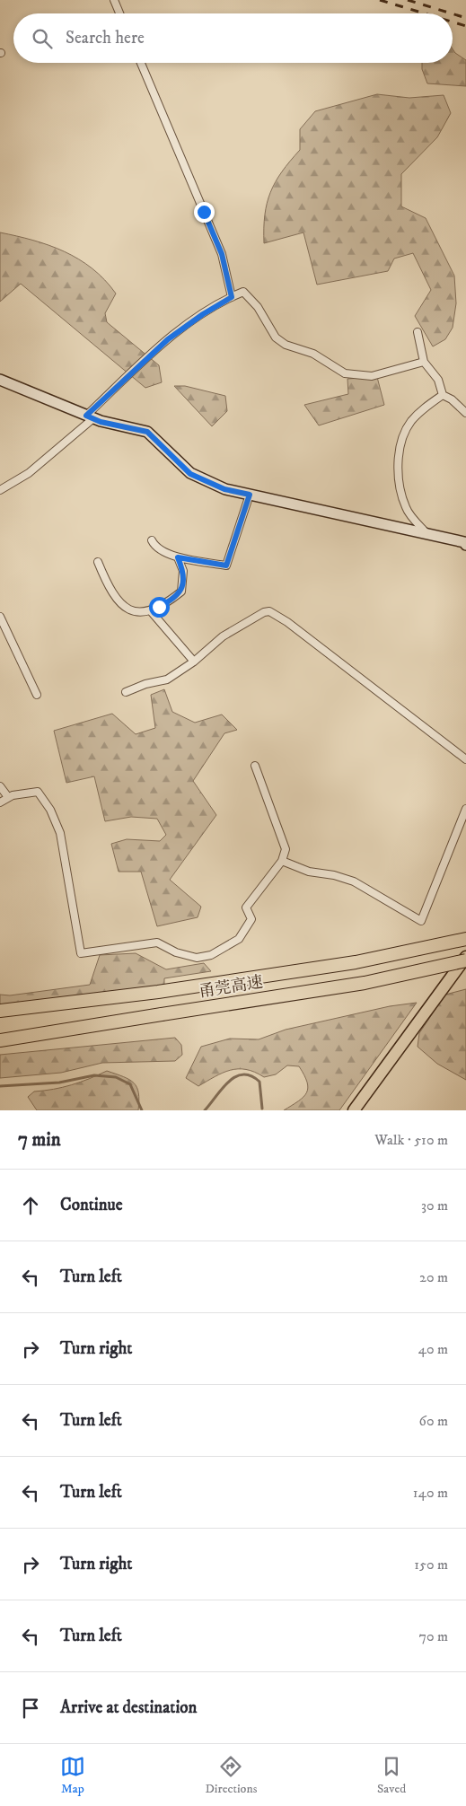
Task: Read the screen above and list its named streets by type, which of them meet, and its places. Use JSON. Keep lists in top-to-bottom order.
{
  "streets": {
    "highway": ["甬莞高速"]
  },
  "page": {
    "search": "Search here",
    "heading": ["7 min", "Walk · 510 m"],
    "list": [
      ["Continue", "30 m"],
      ["Turn left", "20 m"],
      ["Turn right", "40 m"],
      ["Turn left", "60 m"],
      ["Turn left", "140 m"],
      ["Turn right", "150 m"],
      ["Turn left", "70 m"],
      "Arrive at destination"
    ],
    "nav": ["Map", "Directions", "Saved"]
  }
}
